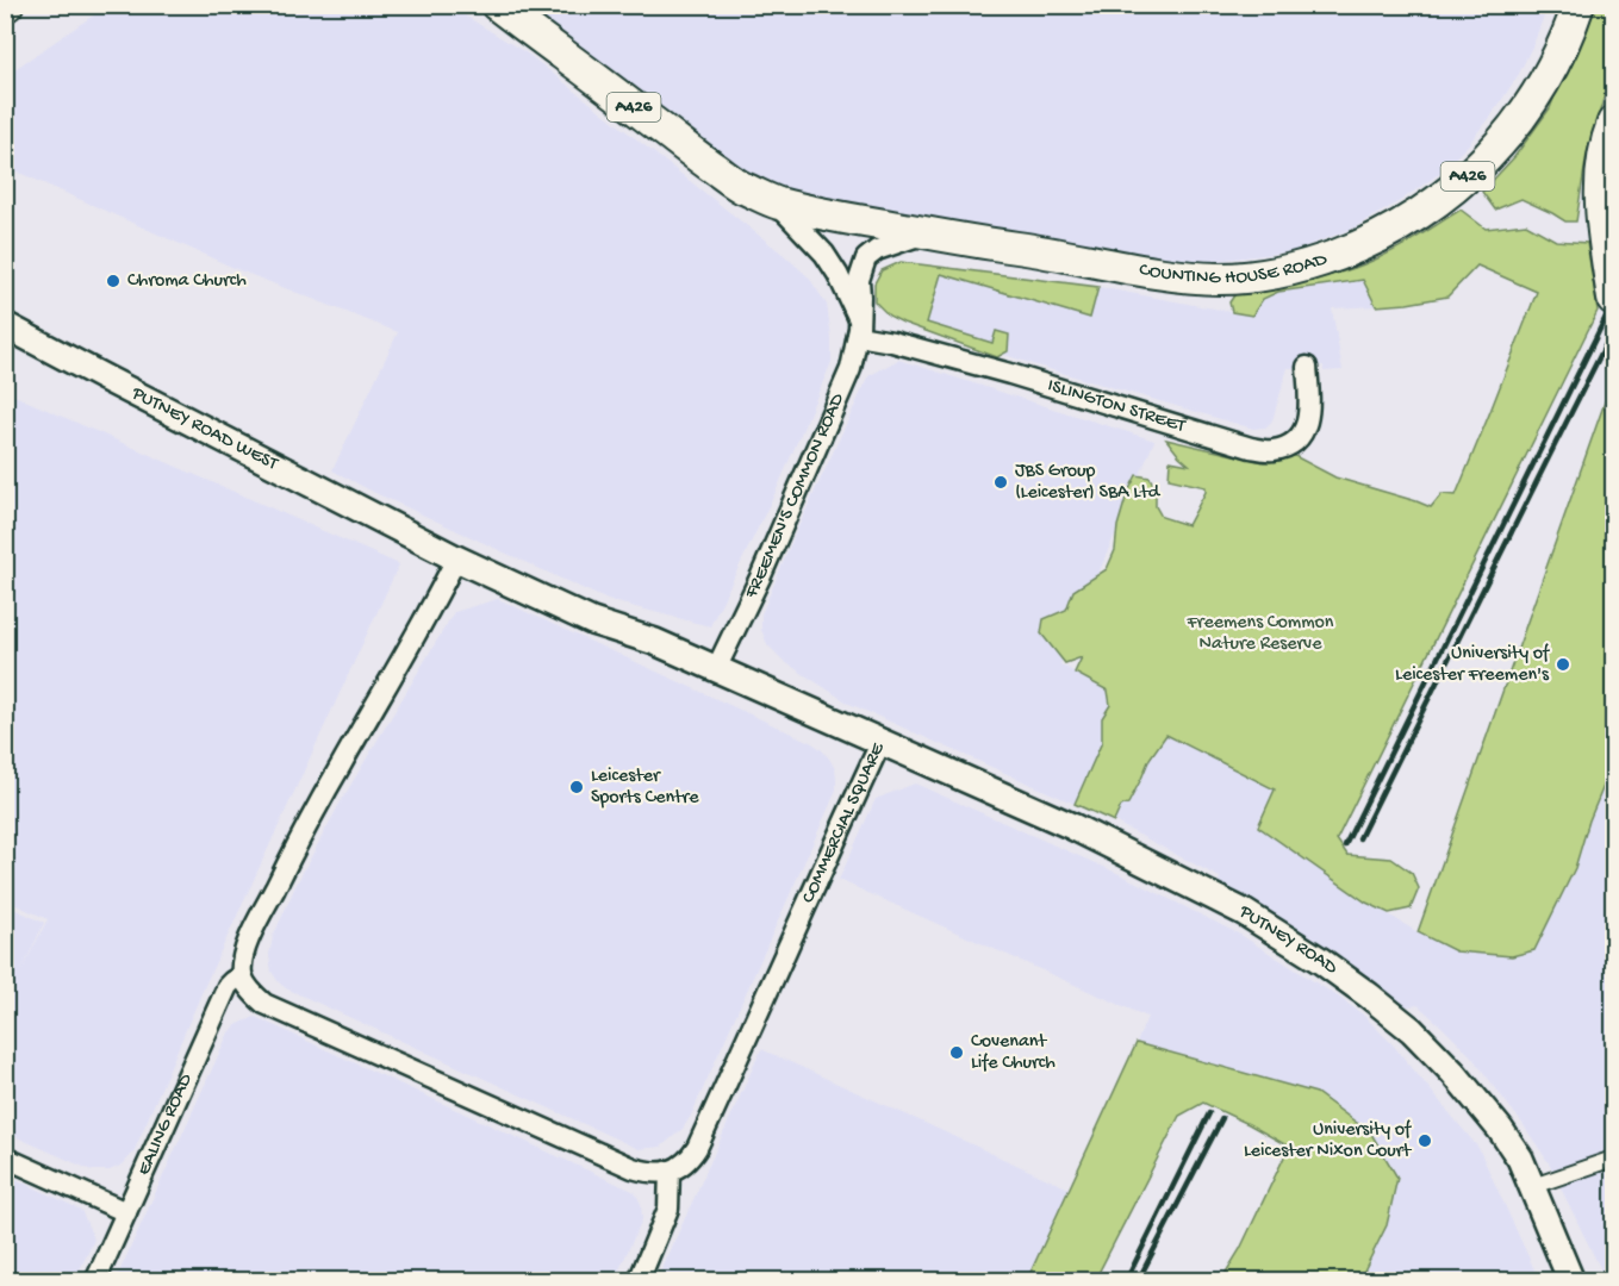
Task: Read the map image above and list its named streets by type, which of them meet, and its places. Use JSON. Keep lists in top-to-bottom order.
{
  "streets": {
    "main road": ["A426", "COUNTING HOUSE ROAD"],
    "street": [
      "ISLINGTON STREET",
      "PUTNEY ROAD WEST",
      "FREEMEN'S COMMON ROAD",
      "COMMERCIAL SQUARE",
      "PUTNEY ROAD",
      "EALING ROAD"
    ]
  },
  "crossings": [
    ["A426", "COUNTING HOUSE ROAD"],
    ["COUNTING HOUSE ROAD", "FREEMEN'S COMMON ROAD"],
    ["ISLINGTON STREET", "FREEMEN'S COMMON ROAD"],
    ["PUTNEY ROAD WEST", "COMMERCIAL SQUARE"],
    ["FREEMEN'S COMMON ROAD", "COMMERCIAL SQUARE"],
    ["COMMERCIAL SQUARE", "PUTNEY ROAD"]
  ],
  "parks": ["Freemens Common Nature Reserve"],
  "places": [
    "Chroma Church",
    "JBS Group (Leicester) SBA Ltd",
    "University of Leicester Freemen's",
    "Leicester Sports Centre",
    "Covenant Life Church",
    "University of Leicester Nixon Court"
  ]
}
